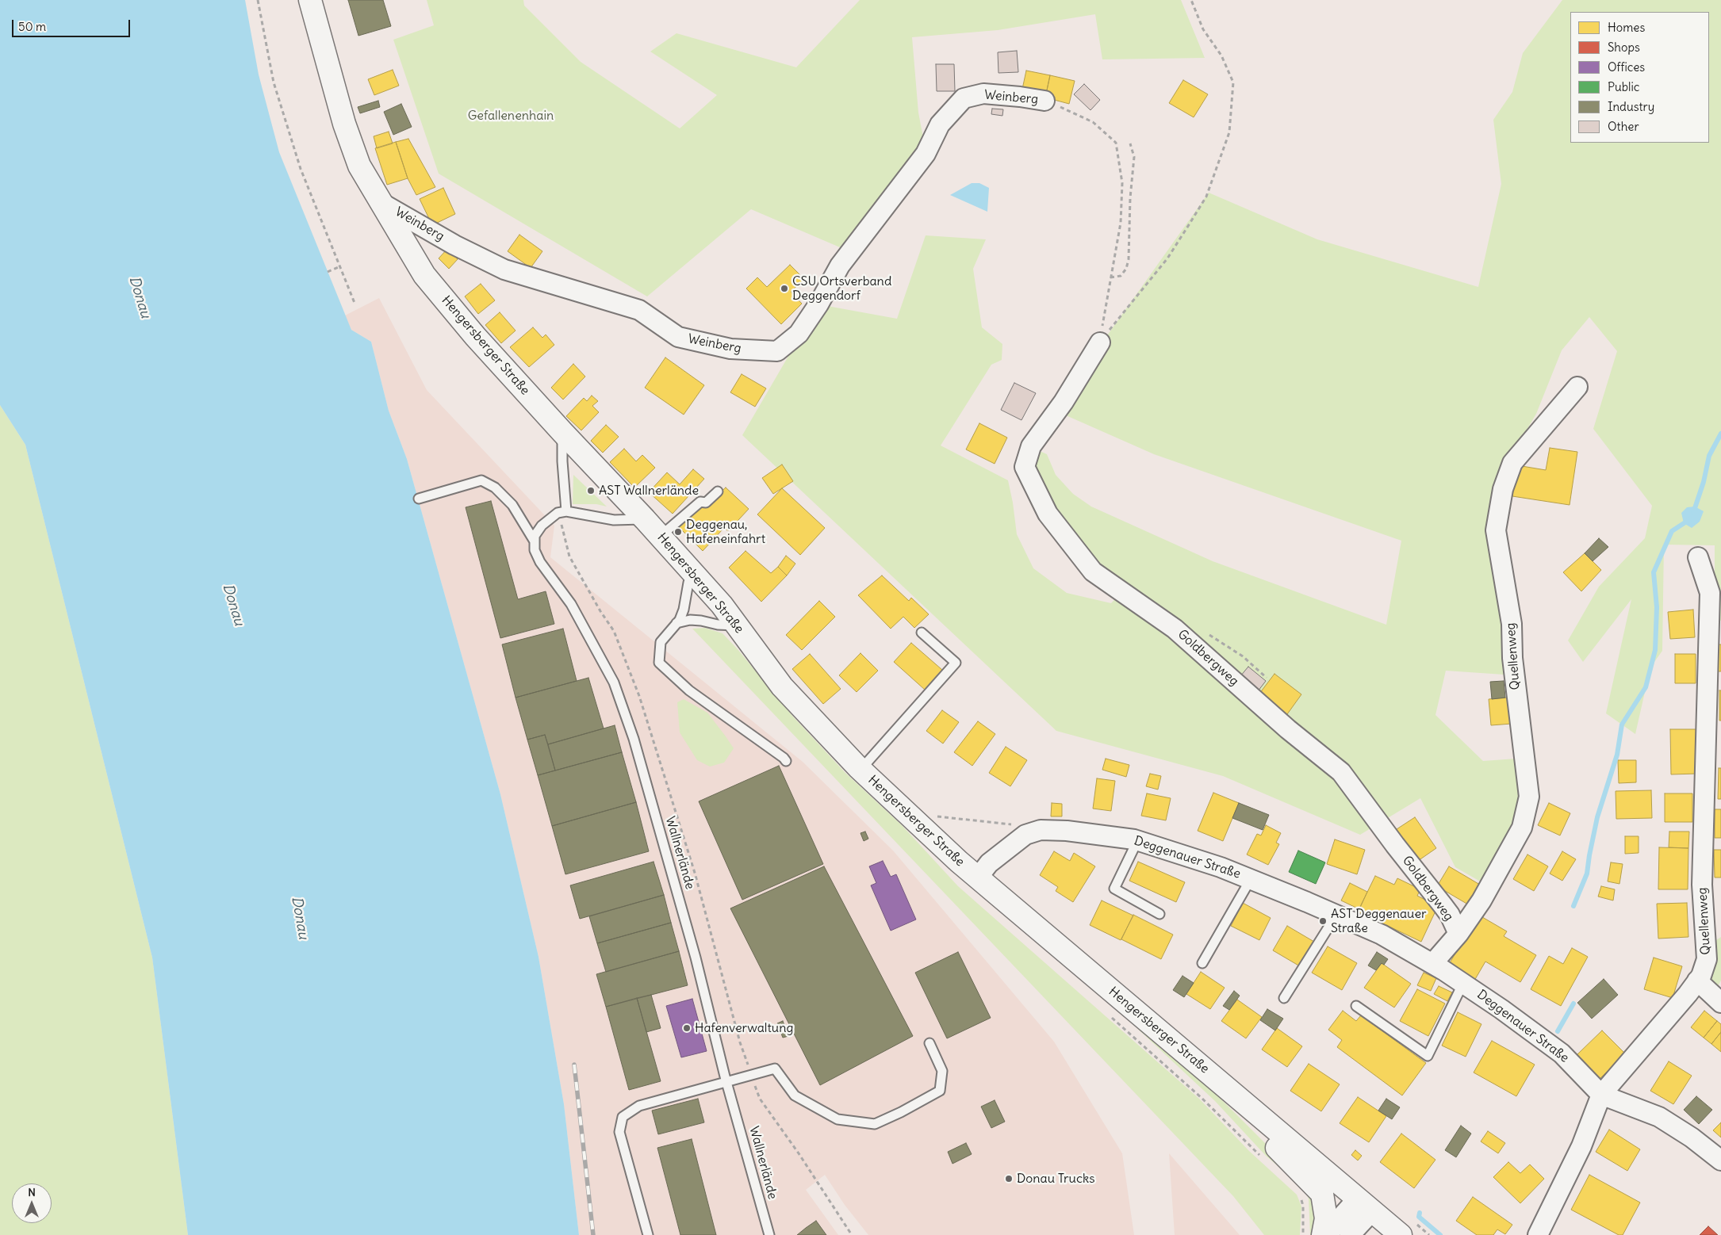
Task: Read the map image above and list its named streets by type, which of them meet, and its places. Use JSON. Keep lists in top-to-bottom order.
{
  "streets": {
    "main road": ["Hengersberger Straße"],
    "street": [
      "Weinberg",
      "Quellenweg",
      "Goldbergweg",
      "Deggenauer Straße"
    ],
    "lane": ["Wallnerlände"]
  },
  "crossings": [
    ["Weinberg", "Hengersberger Straße"],
    ["Hengersberger Straße", "Deggenauer Straße"],
    ["Quellenweg", "Goldbergweg"],
    ["Quellenweg", "Deggenauer Straße"],
    ["Goldbergweg", "Deggenauer Straße"]
  ],
  "water": ["Donau"],
  "parks": ["Gefallenenhain"],
  "places": [
    "CSU Ortsverband Deggendorf",
    "AST Wallnerlände",
    "Deggenau, Hafeneinfahrt",
    "AST Deggenauer Straße",
    "Hafenverwaltung",
    "Donau Trucks"
  ],
  "legend": [
    "Homes",
    "Shops",
    "Offices",
    "Public",
    "Industry",
    "Other"
  ],
  "scale_bar": "50 m",
  "north": "top"
}
